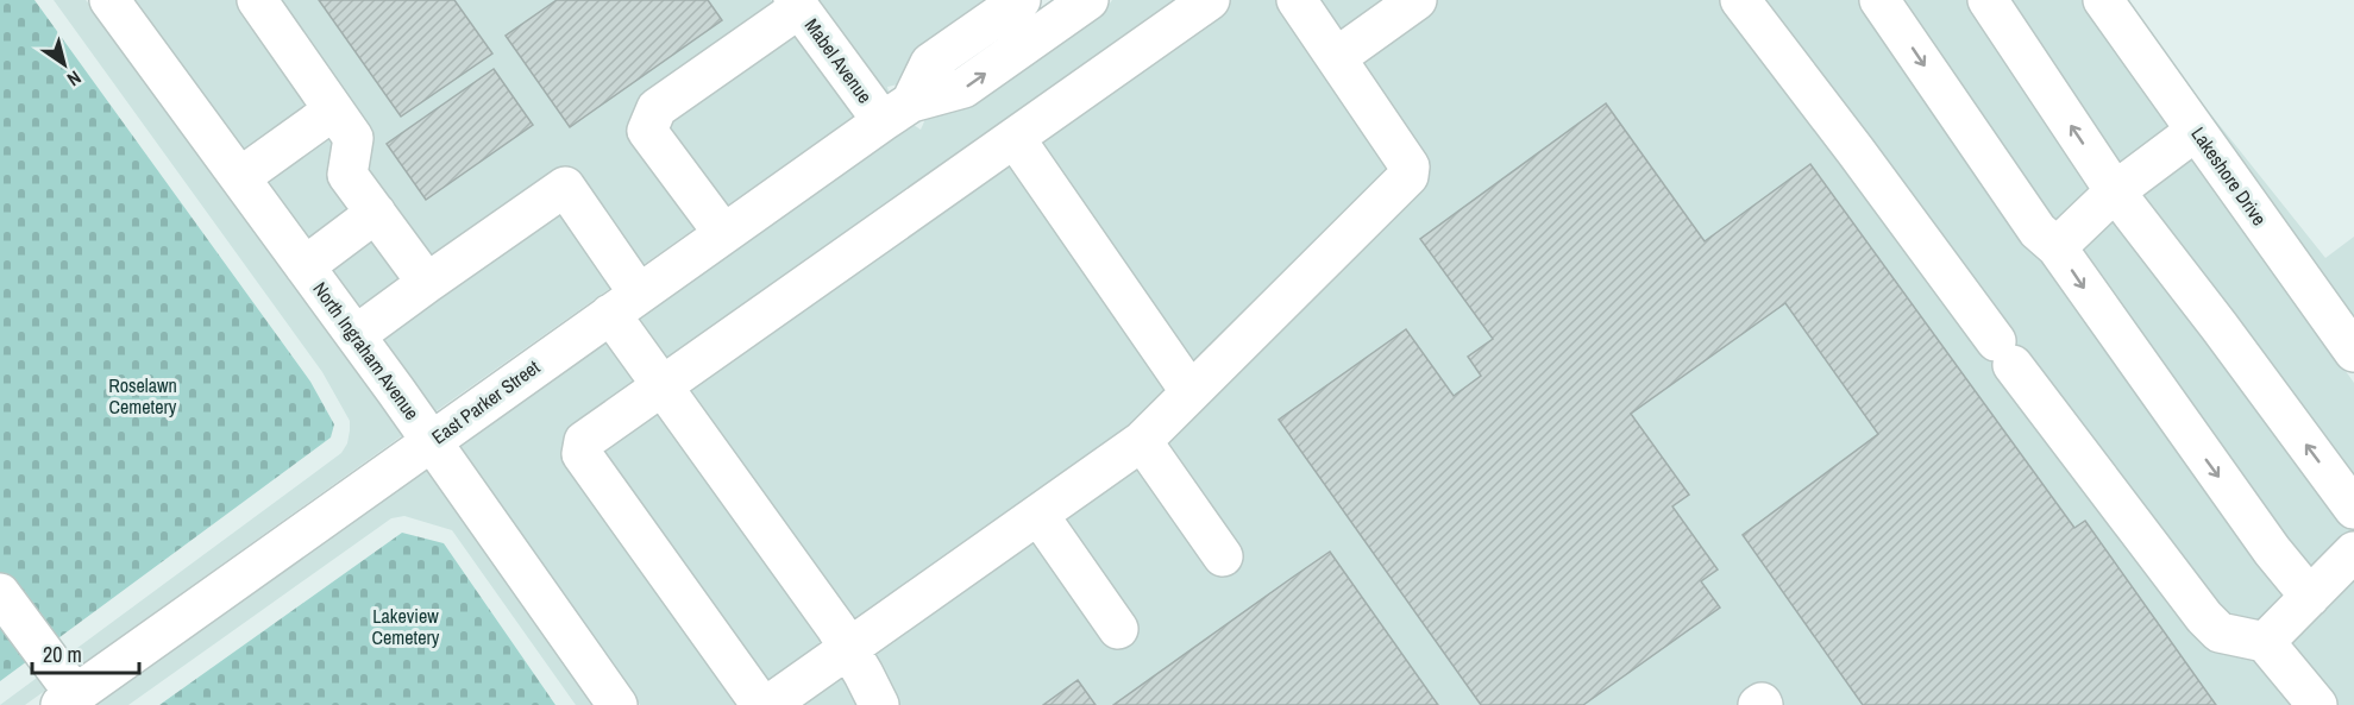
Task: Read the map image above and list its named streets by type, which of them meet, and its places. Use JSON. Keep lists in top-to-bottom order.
{
  "streets": {
    "street": [
      "Mabel Avenue",
      "Lakeshore Drive",
      "North Ingraham Avenue",
      "East Parker Street"
    ]
  },
  "crossings": [
    ["Mabel Avenue", "East Parker Street"],
    ["North Ingraham Avenue", "East Parker Street"]
  ],
  "parks": ["Roselawn Cemetery", "Lakeview Cemetery"],
  "scale_bar": "20 m",
  "north": "bottom right"
}
